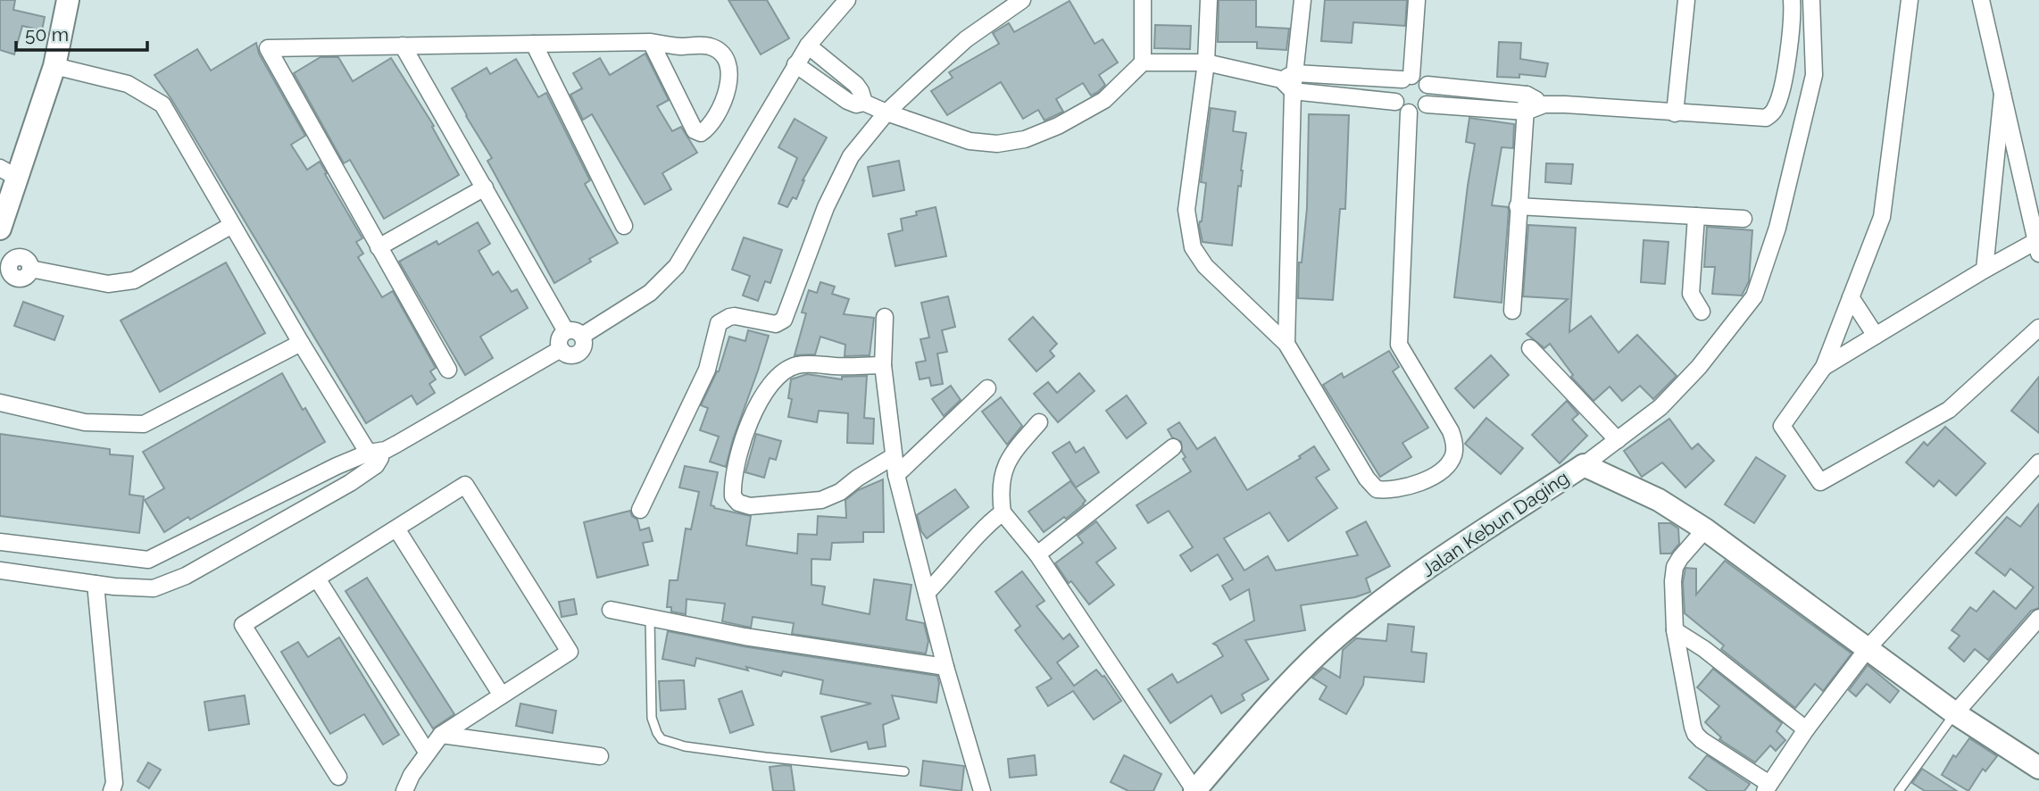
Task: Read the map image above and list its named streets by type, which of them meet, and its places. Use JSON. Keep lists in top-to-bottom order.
{
  "streets": {
    "street": ["Jalan Kebun Daging"]
  },
  "scale_bar": "50 m"
}
